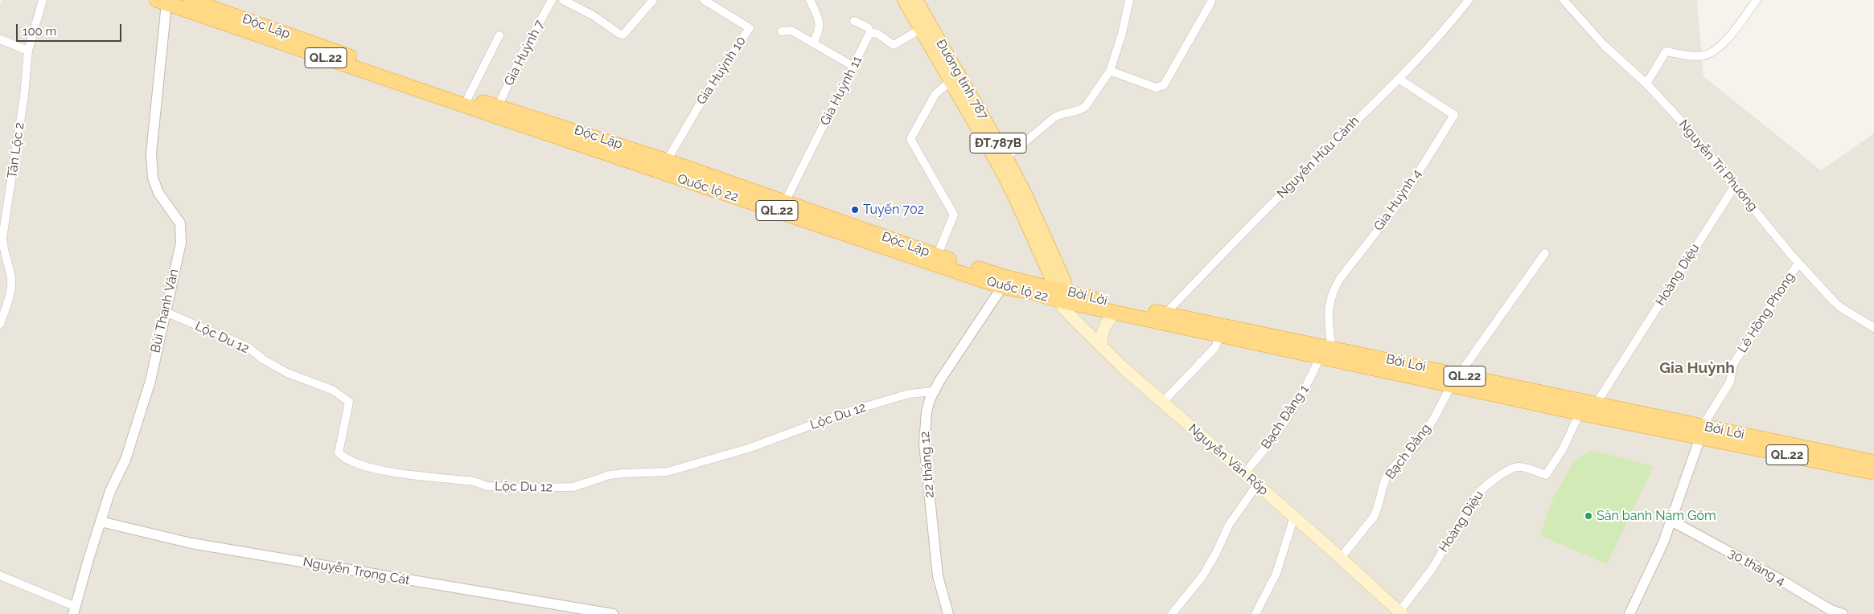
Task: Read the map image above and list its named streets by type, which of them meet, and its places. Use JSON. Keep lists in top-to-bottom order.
{
  "streets": {
    "highway": [
      "Độc Lập",
      "QL.22",
      "Quốc lộ 22",
      "Bời Lời"
    ],
    "main road": ["Đường tỉnh 787", "ĐT.787B", "Nguyễn Văn Rốp"],
    "street": [
      "Gia Huỳnh 7",
      "Gia Huỳnh 10",
      "Gia Huỳnh 11",
      "Tân Lộc 2",
      "Nguyễn Hữu Cảnh",
      "Nguyễn Tri Phương",
      "Gia Huỳnh 4",
      "Hoàng Diệu",
      "Bùi Thanh Vân",
      "Lê Hồng Phong",
      "Lộc Du 12",
      "Bạch Đằng 1",
      "Bạch Đằng",
      "22 tháng 12",
      "30 tháng 4",
      "Nguyễn Trọng Cát"
    ]
  },
  "crossings": [
    ["Độc Lập", "Gia Huỳnh 7"],
    ["Độc Lập", "Gia Huỳnh 10"],
    ["Độc Lập", "Gia Huỳnh 11"],
    ["Độc Lập", "Quốc lộ 22"],
    ["Độc Lập", "Bùi Thanh Vân"],
    ["Độc Lập", "22 tháng 12"],
    ["Gia Huỳnh 7", "Quốc lộ 22"],
    ["Đường tỉnh 787", "Quốc lộ 22"],
    ["Đường tỉnh 787", "Bời Lời"],
    ["Đường tỉnh 787", "Nguyễn Văn Rốp"],
    ["Nguyễn Hữu Cảnh", "Gia Huỳnh 4"],
    ["Nguyễn Hữu Cảnh", "Bời Lời"],
    ["Nguyễn Tri Phương", "Hoàng Diệu"],
    ["Nguyễn Tri Phương", "Lê Hồng Phong"],
    ["Quốc lộ 22", "Bời Lời"],
    ["Quốc lộ 22", "Nguyễn Văn Rốp"],
    ["Quốc lộ 22", "22 tháng 12"],
    ["Gia Huỳnh 4", "Bời Lời"],
    ["Hoàng Diệu", "Bời Lời"],
    ["Hoàng Diệu", "Nguyễn Văn Rốp"],
    ["Bời Lời", "Lê Hồng Phong"],
    ["Bời Lời", "Bạch Đằng 1"],
    ["Bời Lời", "Bạch Đằng"],
    ["Bời Lời", "Nguyễn Văn Rốp"],
    ["Bùi Thanh Vân", "Lộc Du 12"],
    ["Bùi Thanh Vân", "Nguyễn Trọng Cát"],
    ["Lê Hồng Phong", "30 tháng 4"],
    ["Lộc Du 12", "22 tháng 12"],
    ["Bạch Đằng 1", "Nguyễn Văn Rốp"],
    ["Bạch Đằng", "Nguyễn Văn Rốp"]
  ],
  "districts": ["Gia Huỳnh"],
  "places": ["Tuyến 702", "Sân banh Năm Gôm"],
  "scale_bar": "100 m"
}
